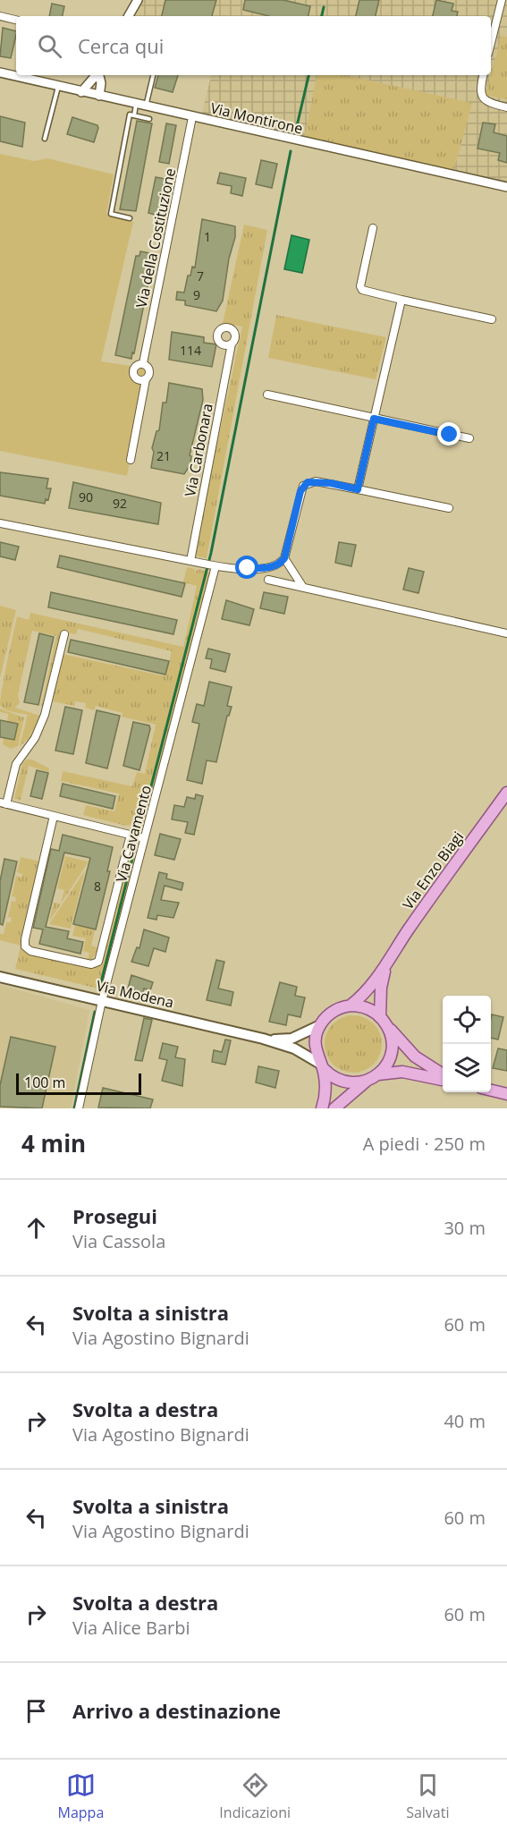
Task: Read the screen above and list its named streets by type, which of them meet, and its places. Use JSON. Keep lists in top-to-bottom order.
{
  "streets": {
    "main road": ["Via Enzo Biagi", "Via Modena"],
    "street": [
      "Via Montirone",
      "Via della Costituzione",
      "Via Carbonara",
      "Via Cavamento"
    ]
  },
  "crossings": [
    ["Via Montirone", "Via della Costituzione"],
    ["Via Cavamento", "Via Modena"],
    ["Via Enzo Biagi", "Via Modena"]
  ],
  "house_numbers": [
    "1",
    "7",
    "9",
    "114",
    "21",
    "90",
    "92",
    "8"
  ],
  "scale_bar": "100 m",
  "page": {
    "search": "Cerca qui",
    "scale": "100 m",
    "heading": ["4 min", "A piedi · 250 m"],
    "list": [
      ["Prosegui", "Via Cassola", "30 m"],
      ["Svolta a sinistra", "Via Agostino Bignardi", "60 m"],
      ["Svolta a destra", "Via Agostino Bignardi", "40 m"],
      ["Svolta a sinistra", "Via Agostino Bignardi", "60 m"],
      ["Svolta a destra", "Via Alice Barbi", "60 m"],
      "Arrivo a destinazione"
    ],
    "nav": ["Mappa", "Indicazioni", "Salvati"]
  }
}
